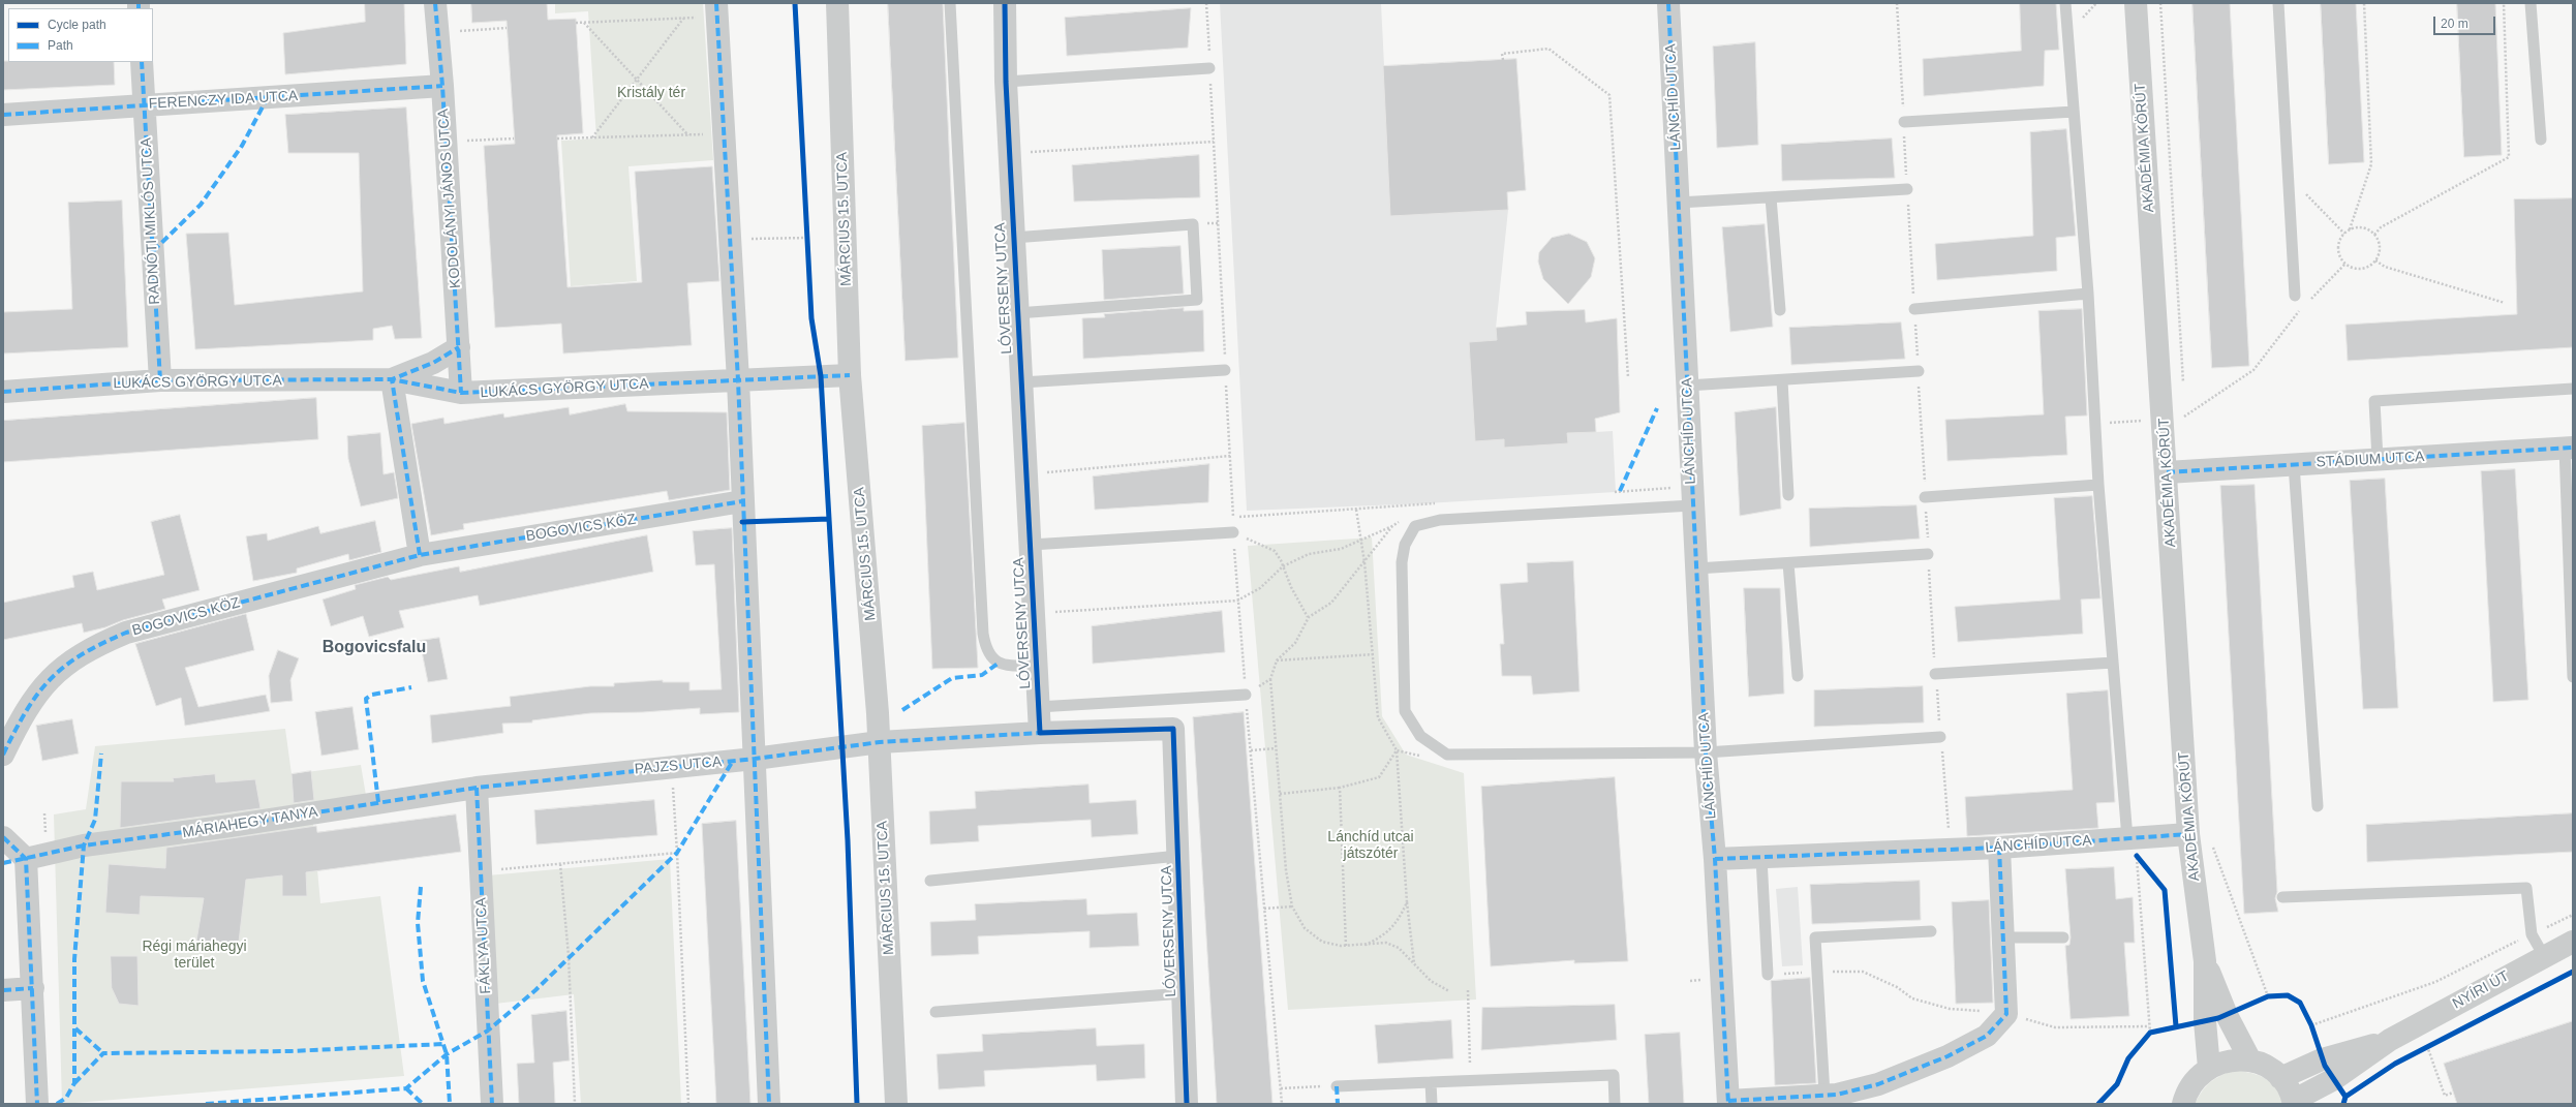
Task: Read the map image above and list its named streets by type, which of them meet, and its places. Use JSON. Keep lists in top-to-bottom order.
{
  "streets": {
    "street": [
      "LÁNCHÍD UTCA",
      "FERENCZY IDA UTCA",
      "AKADÉMIA KÖRÚT",
      "KODOLÁNYI JÁNOS UTCA",
      "MÁRCIUS 15. UTCA",
      "RADNÓTI MIKLÓS UTCA",
      "LÓVERSENY UTCA",
      "LUKÁCS GYÖRGY UTCA",
      "STÁDIUM UTCA",
      "BOGOVICS KÖZ",
      "PAJZS UTCA",
      "MÁRIAHEGY TANYA",
      "FÁKLYA UTCA",
      "NYÍRI ÚT"
    ]
  },
  "crossings": [
    ["LÁNCHÍD UTCA", "AKADÉMIA KÖRÚT"],
    ["FERENCZY IDA UTCA", "KODOLÁNYI JÁNOS UTCA"],
    ["FERENCZY IDA UTCA", "RADNÓTI MIKLÓS UTCA"],
    ["AKADÉMIA KÖRÚT", "STÁDIUM UTCA"],
    ["KODOLÁNYI JÁNOS UTCA", "LUKÁCS GYÖRGY UTCA"],
    ["MÁRCIUS 15. UTCA", "LUKÁCS GYÖRGY UTCA"],
    ["MÁRCIUS 15. UTCA", "PAJZS UTCA"],
    ["RADNÓTI MIKLÓS UTCA", "LUKÁCS GYÖRGY UTCA"],
    ["LÓVERSENY UTCA", "PAJZS UTCA"],
    ["PAJZS UTCA", "MÁRIAHEGY TANYA"],
    ["PAJZS UTCA", "FÁKLYA UTCA"],
    ["MÁRIAHEGY TANYA", "FÁKLYA UTCA"]
  ],
  "districts": ["Bogovicsfalu"],
  "parks": ["Kristály tér", "Lánchíd utcai játszótér", "Régi máriahegyi terület"],
  "legend": ["Cycle path", "Path"],
  "scale_bar": "20 m"
}
